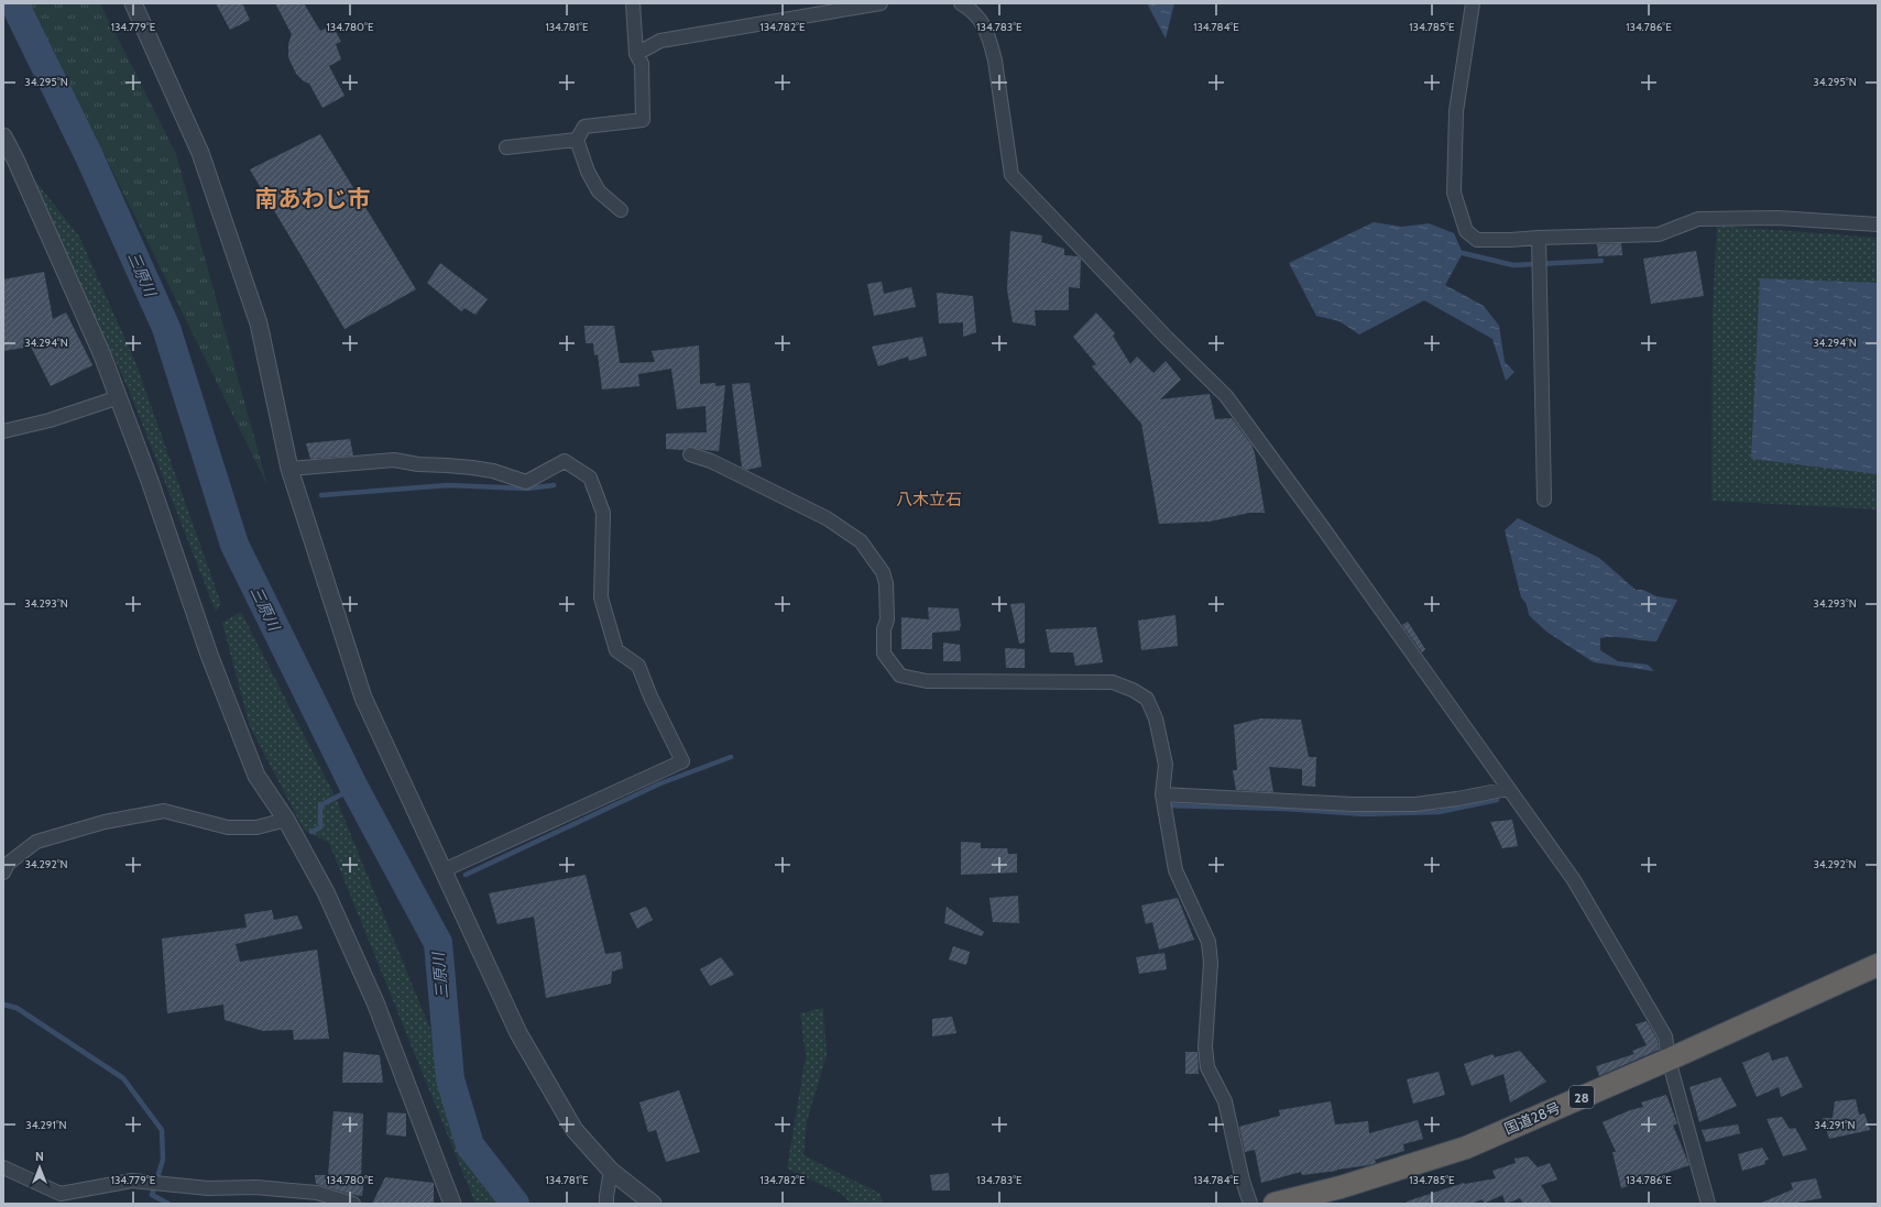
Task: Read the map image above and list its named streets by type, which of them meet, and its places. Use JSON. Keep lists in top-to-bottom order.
{
  "streets": {
    "highway": ["28", "国道28号"]
  },
  "districts": ["南あわじ市", "八木立石"],
  "water": ["三原川"],
  "north": "top",
  "coordinates": [
    "134.779°E",
    "134.780°E",
    "134.781°E",
    "134.782°E",
    "134.783°E",
    "134.784°E",
    "134.785°E",
    "134.786°E",
    "34.295°N",
    "34.294°N",
    "34.293°N",
    "34.292°N",
    "34.291°N"
  ]
}
